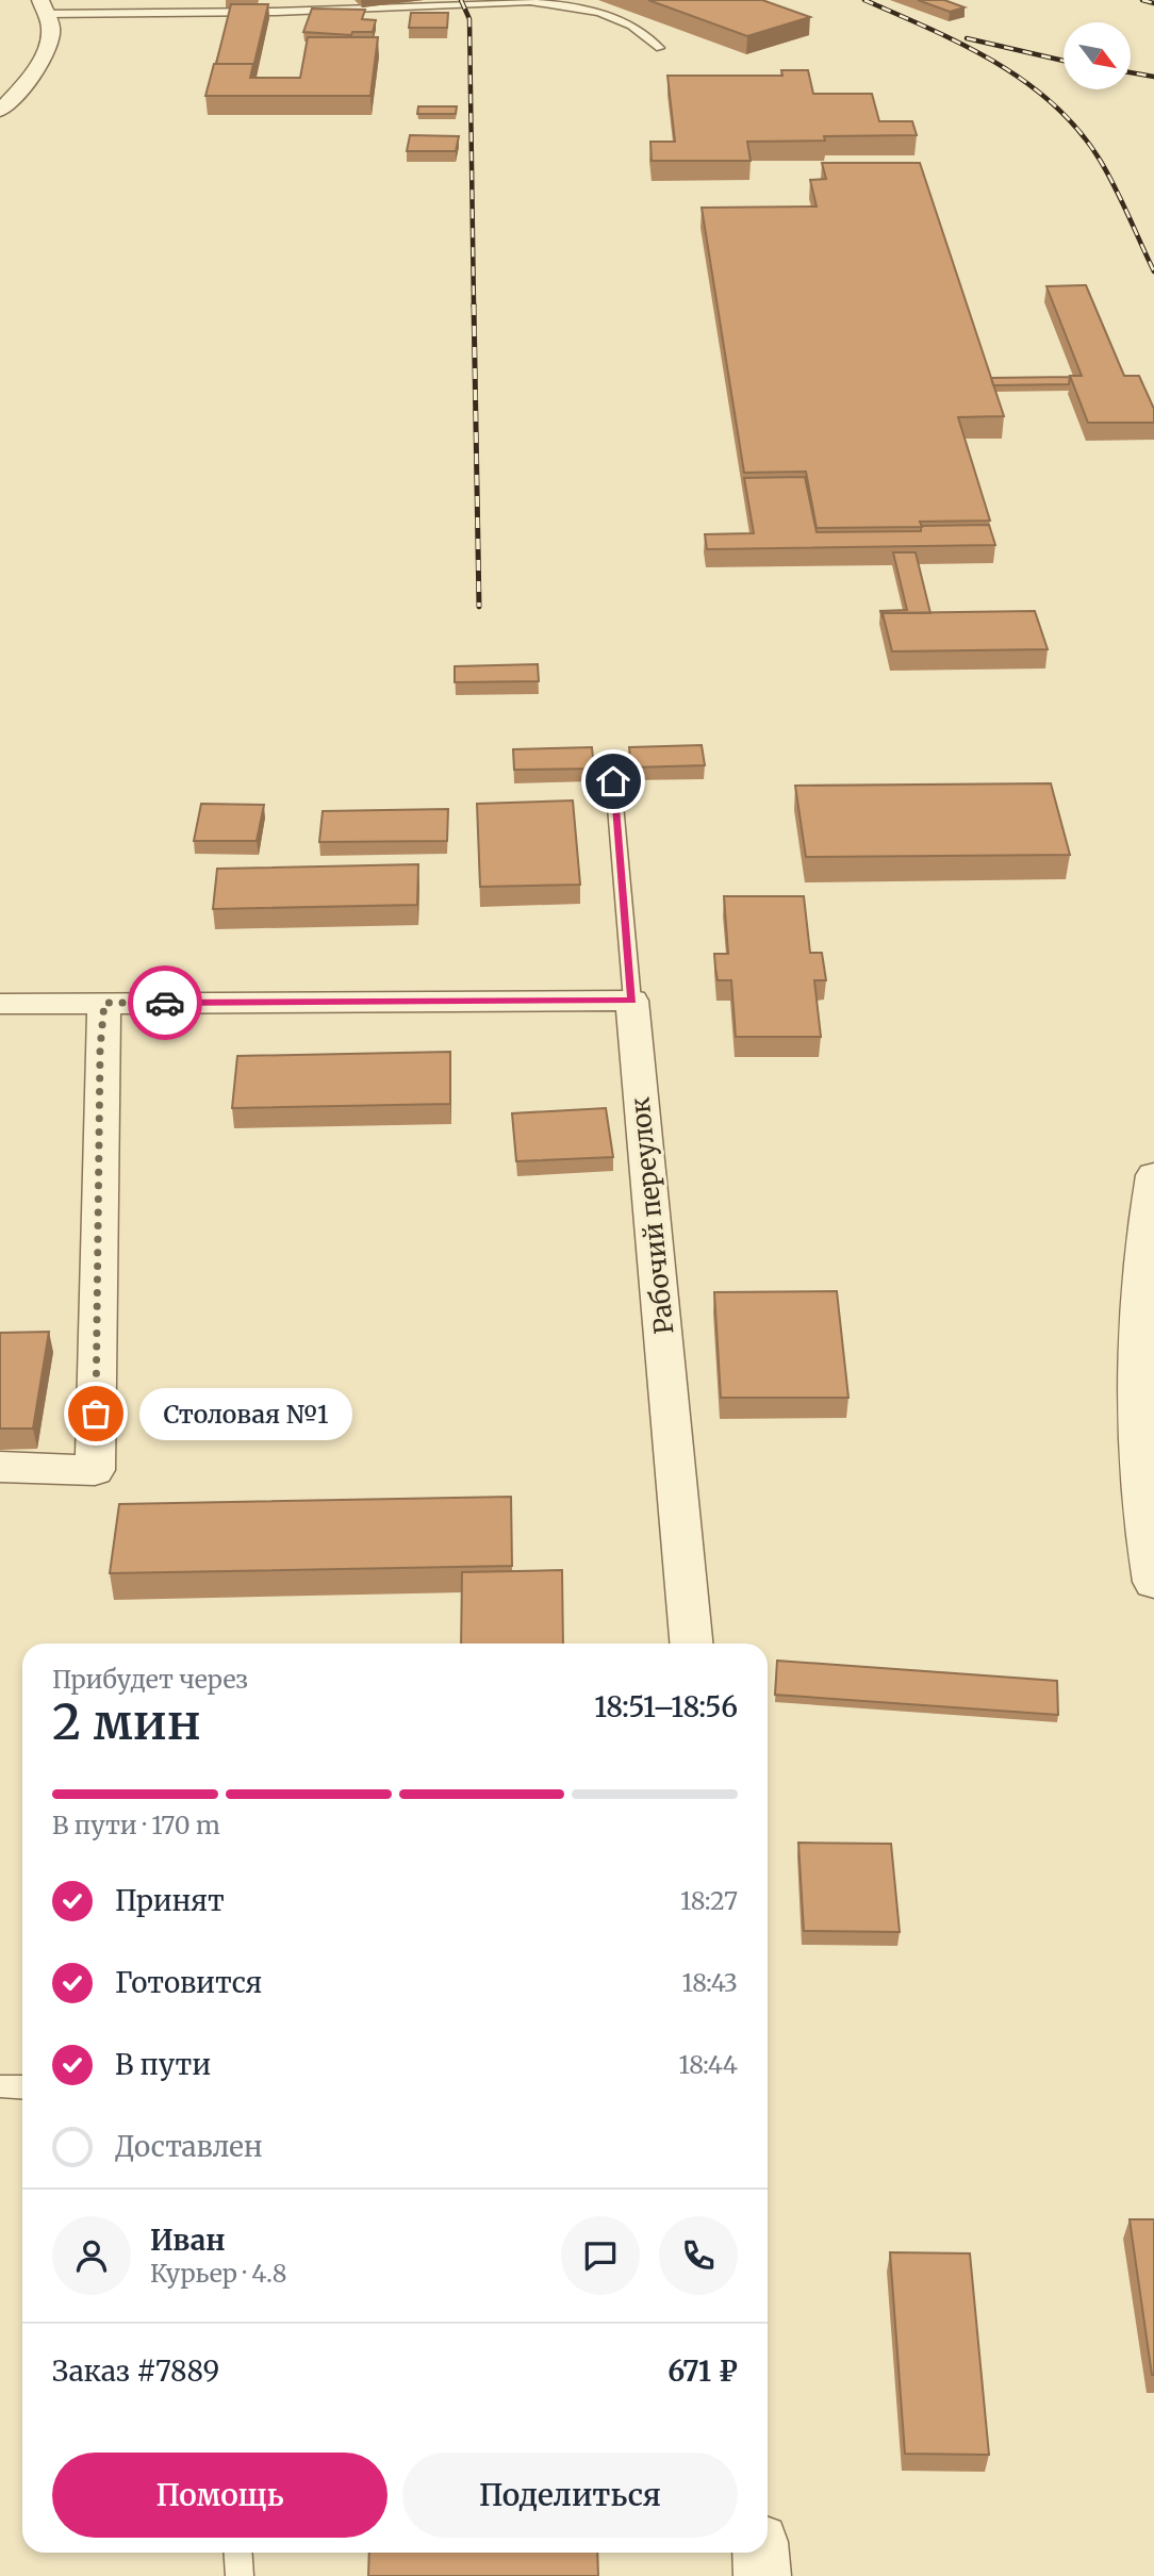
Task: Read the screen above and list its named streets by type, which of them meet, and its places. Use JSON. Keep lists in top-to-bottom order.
{
  "streets": {
    "street": ["Рабочий переулок"]
  },
  "places": ["Столовая №1"],
  "north": "bottom right",
  "page": {
    "bubble": "Столовая №1",
    "heading": ["2 мин", "Прибудет через", "18:51–18:56"],
    "panel": [
      "Иван",
      "Курьер · 4.8",
      "Заказ #7889",
      "671 ₽"
    ],
    "bar": "В пути · 170 m",
    "list": [
      ["Принят", "18:27"],
      ["Готовится", "18:43"],
      ["В пути", "18:44"],
      "Доставлен"
    ],
    "buttons": ["Помощь", "Поделиться"]
  }
}
